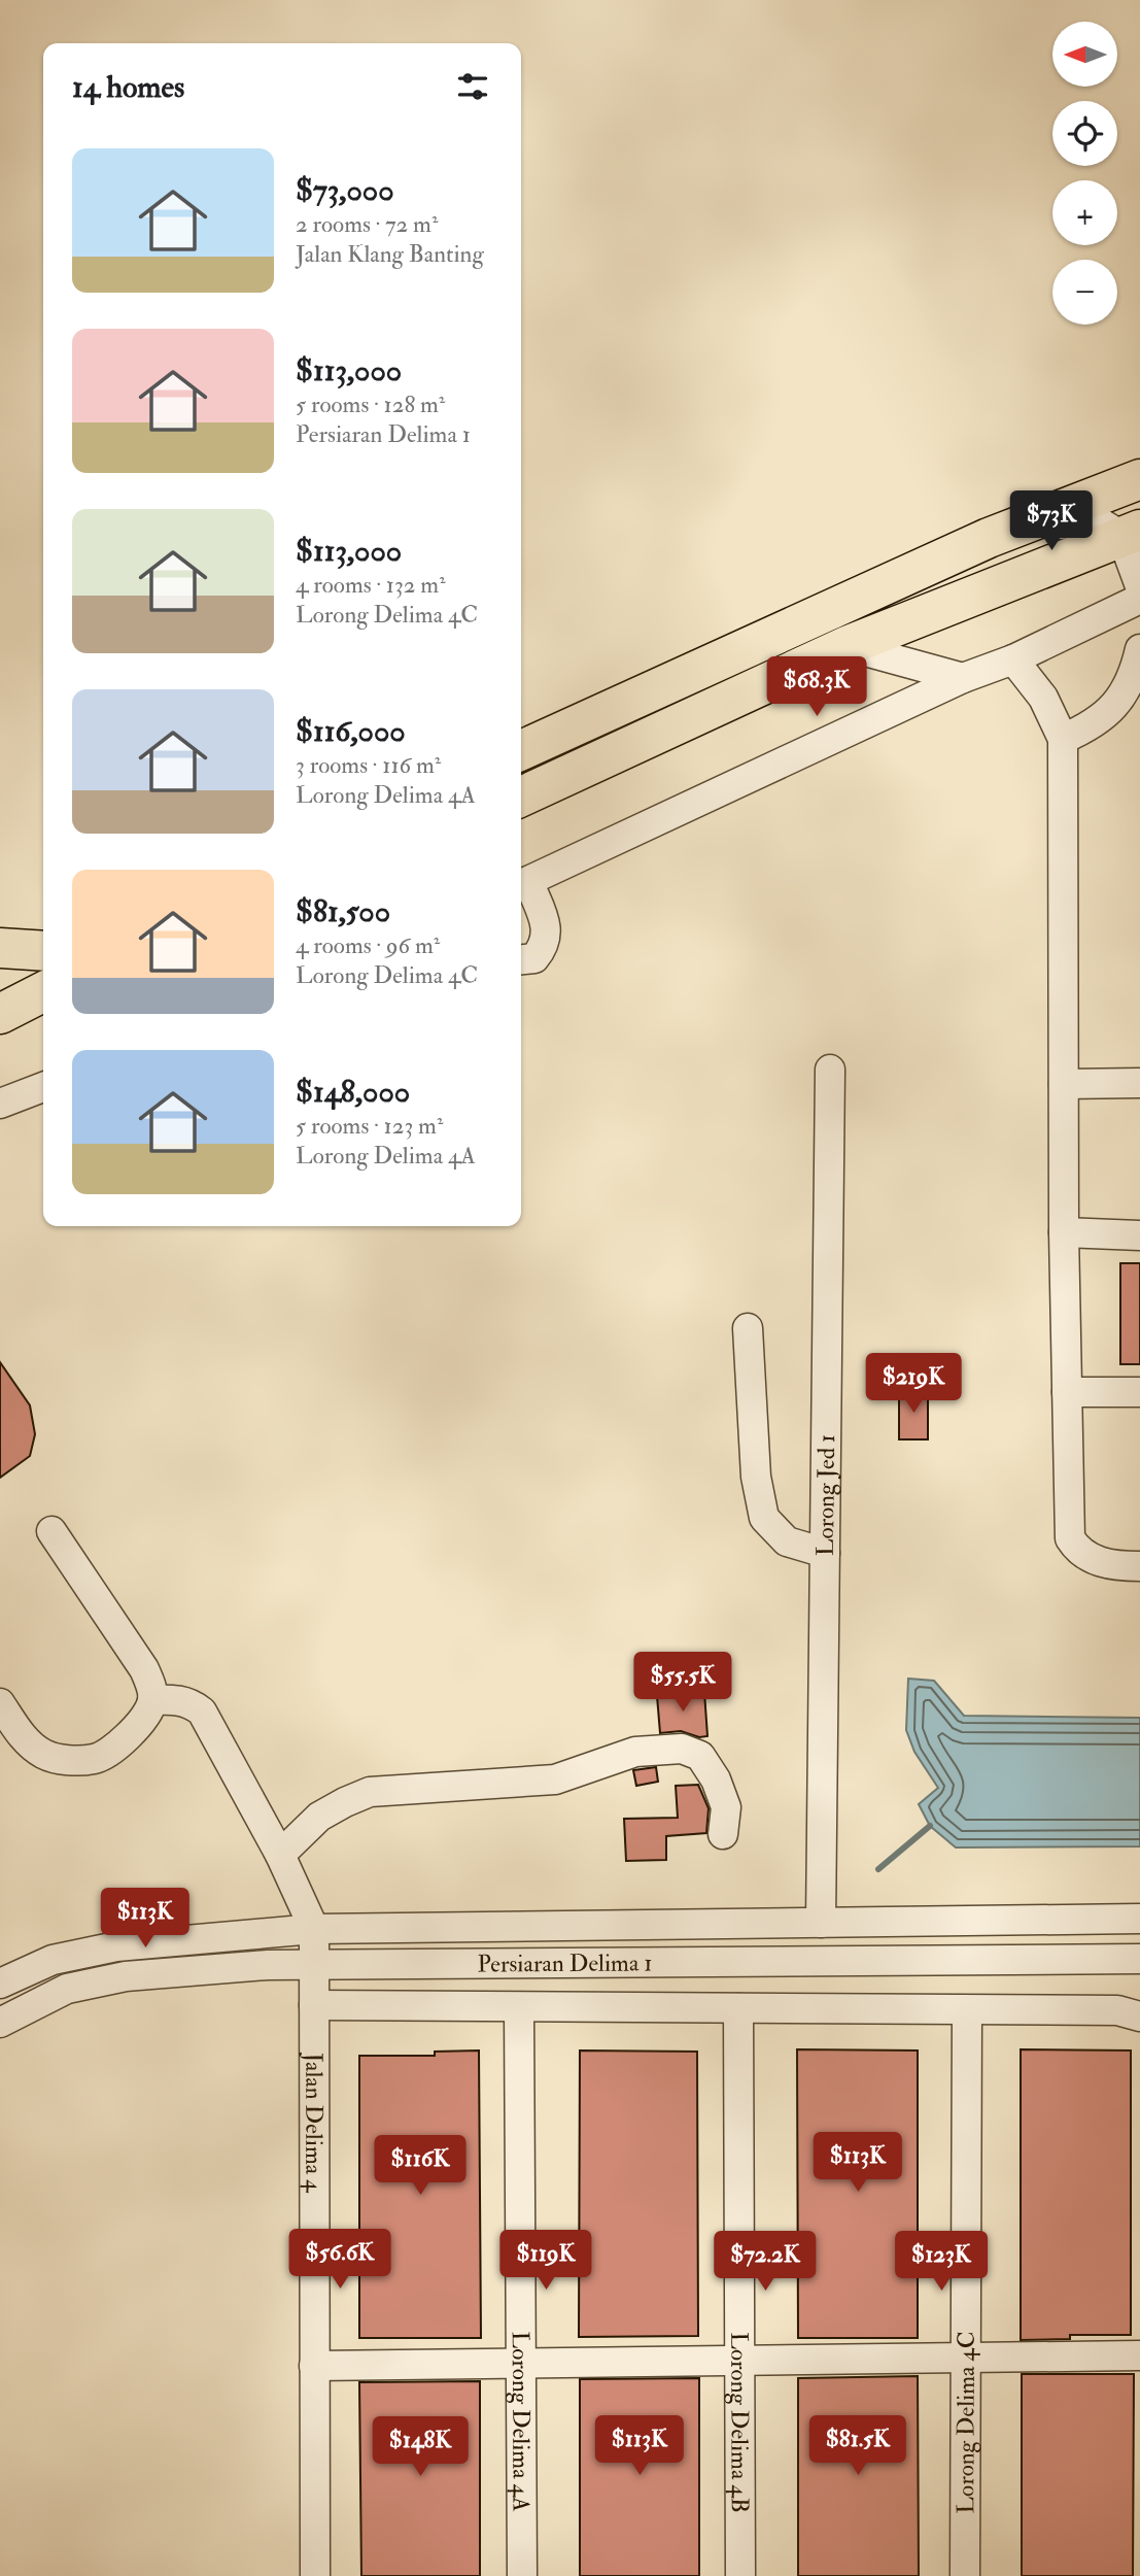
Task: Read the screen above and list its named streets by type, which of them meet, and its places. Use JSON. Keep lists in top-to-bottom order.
{
  "streets": {
    "street": [
      "Lorong Jed 1",
      "Persiaran Delima 1",
      "Jalan Delima 4",
      "Lorong Delima 4A",
      "Lorong Delima 4B",
      "Lorong Delima 4C"
    ]
  },
  "crossings": [
    ["Lorong Jed 1", "Persiaran Delima 1"],
    ["Persiaran Delima 1", "Jalan Delima 4"]
  ],
  "north": "left",
  "page": {
    "map_buttons": ["+", "−"],
    "heading": "14 homes",
    "list": [
      {
        "name": "$73,000",
        "note": "2 rooms · 72 m² · Jalan Klang Banting"
      },
      {
        "name": "$113,000",
        "note": "5 rooms · 128 m² · Persiaran Delima 1"
      },
      {
        "name": "$113,000",
        "note": "4 rooms · 132 m² · Lorong Delima 4C"
      },
      {
        "name": "$116,000",
        "note": "3 rooms · 116 m² · Lorong Delima 4A"
      },
      {
        "name": "$81,500",
        "note": "4 rooms · 96 m² · Lorong Delima 4C"
      },
      {
        "name": "$148,000",
        "note": "5 rooms · 123 m² · Lorong Delima 4A"
      }
    ],
    "price": [
      "$73K",
      "$68.3K",
      "$219K",
      "$55.5K",
      "$113K",
      "$113K",
      "$116K",
      "$56.6K",
      "$119K",
      "$72.2K",
      "$123K",
      "$113K",
      "$81.5K",
      "$148K"
    ]
  }
}
